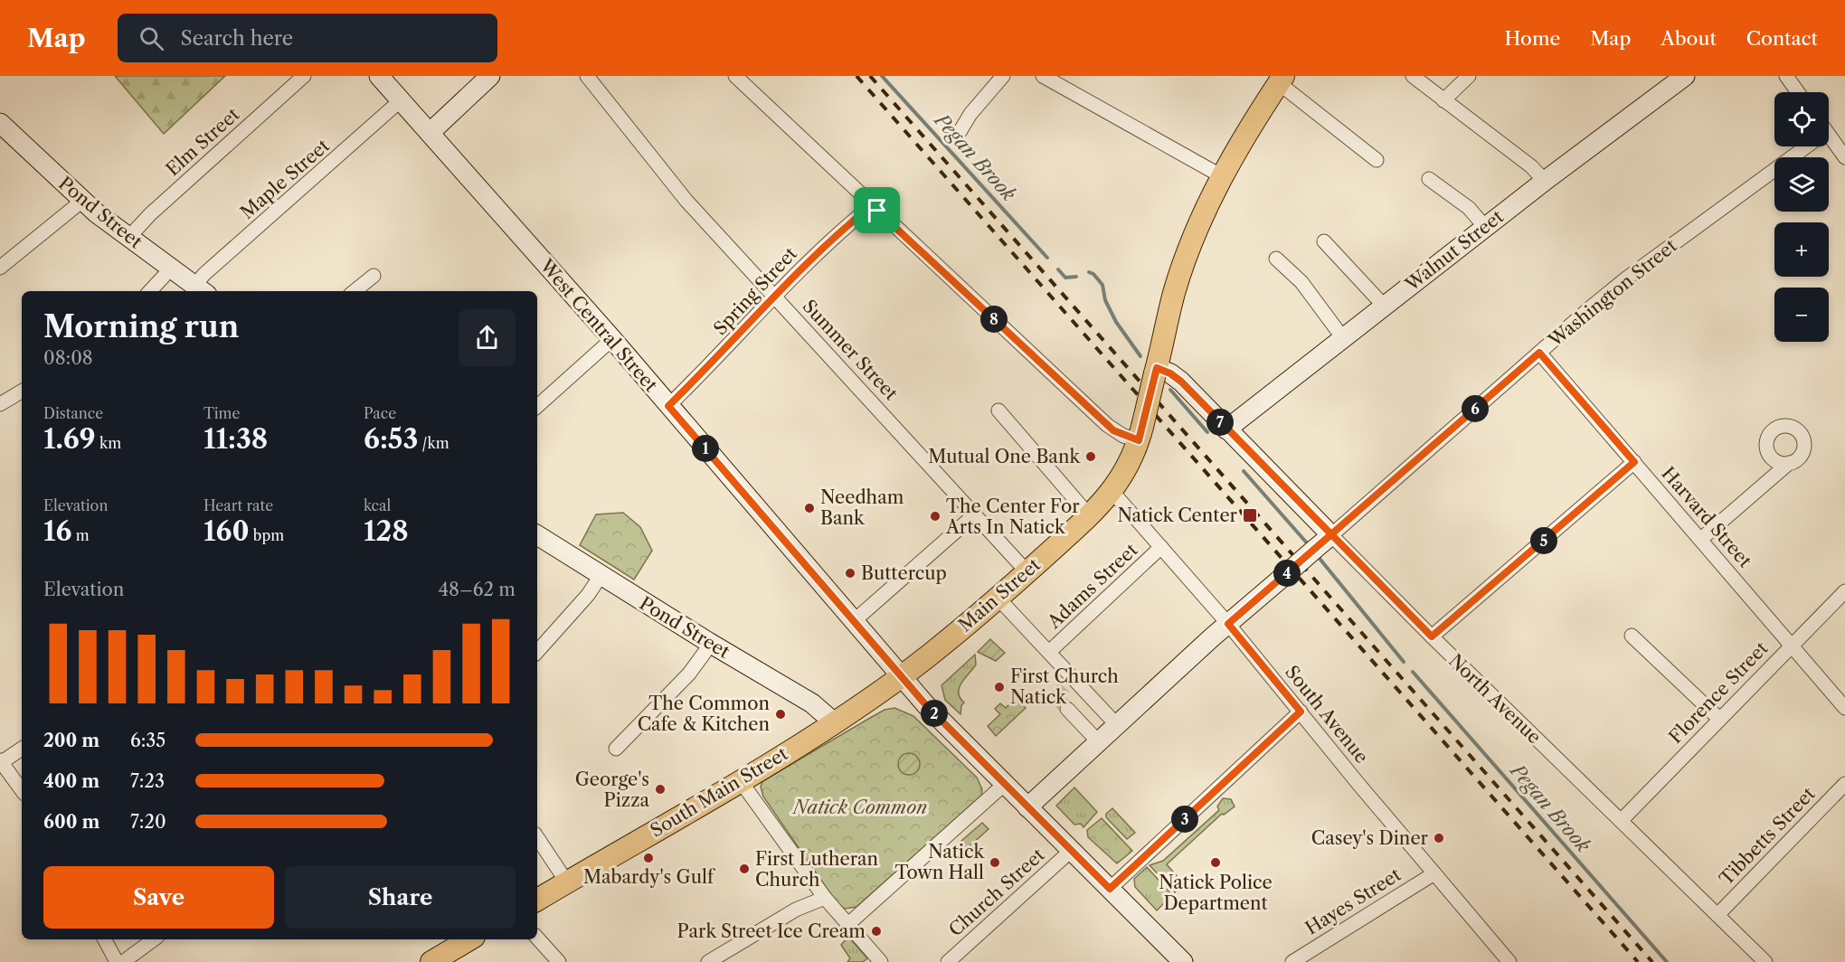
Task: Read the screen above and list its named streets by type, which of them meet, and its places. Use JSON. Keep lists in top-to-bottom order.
{
  "streets": {
    "main road": ["Main Street", "South Main Street"],
    "street": [
      "Elm Street",
      "Maple Street",
      "Pond Street",
      "Walnut Street",
      "Spring Street",
      "Washington Street",
      "West Central Street",
      "Summer Street",
      "Harvard Street",
      "Adams Street",
      "Florence Street",
      "North Avenue",
      "South Avenue",
      "Tibbetts Street",
      "Church Street",
      "Hayes Street"
    ]
  },
  "crossings": [
    ["Elm Street", "Pond Street"],
    ["Maple Street", "Pond Street"],
    ["Maple Street", "West Central Street"],
    ["Pond Street", "South Main Street"],
    ["Walnut Street", "North Avenue"],
    ["Spring Street", "West Central Street"],
    ["Spring Street", "Summer Street"],
    ["Washington Street", "West Central Street"],
    ["Washington Street", "Harvard Street"],
    ["Washington Street", "North Avenue"],
    ["Washington Street", "South Avenue"],
    ["West Central Street", "Main Street"],
    ["West Central Street", "South Main Street"],
    ["West Central Street", "Church Street"],
    ["Summer Street", "Main Street"],
    ["Harvard Street", "Florence Street"],
    ["Adams Street", "South Avenue"],
    ["Main Street", "North Avenue"],
    ["Main Street", "South Avenue"],
    ["Main Street", "South Main Street"],
    ["Florence Street", "North Avenue"],
    ["North Avenue", "Tibbetts Street"],
    ["South Avenue", "Hayes Street"]
  ],
  "water": ["Pegan Brook"],
  "parks": ["Natick Common"],
  "places": {
    "other": [
      "Mutual One Bank",
      "Needham Bank",
      "The Center For Arts In Natick",
      "Buttercup",
      "First Church Natick",
      "The Common Cafe & Kitchen",
      "George's Pizza",
      "Casey's Diner",
      "Mabardy's Gulf",
      "Natick Town Hall",
      "Natick Police Department",
      "First Lutheran Church",
      "Park Street Ice Cream"
    ],
    "transit": ["Natick Center"]
  },
  "page": {
    "header": "Map",
    "search": "Search here",
    "nav": [
      "Home",
      "Map",
      "About",
      "Contact"
    ],
    "map_buttons": ["+", "−"],
    "heading": ["Morning run", "08:08"],
    "pins": [
      "8",
      "6",
      "7",
      "1",
      "5",
      "4",
      "2",
      "3"
    ],
    "stats": [
      ["Distance", "1.69 km"],
      ["Time", "11:38"],
      ["Pace", "6:53 /km"],
      ["Elevation", "16 m"],
      ["Heart rate", "160 bpm"],
      ["kcal", "128"]
    ],
    "chart": ["Elevation", "48–62 m"],
    "list": [
      {
        "name": "200 m",
        "note": "6:35"
      },
      {
        "name": "400 m",
        "note": "7:23"
      },
      {
        "name": "600 m",
        "note": "7:20"
      }
    ],
    "buttons": ["Save", "Share"]
  }
}
